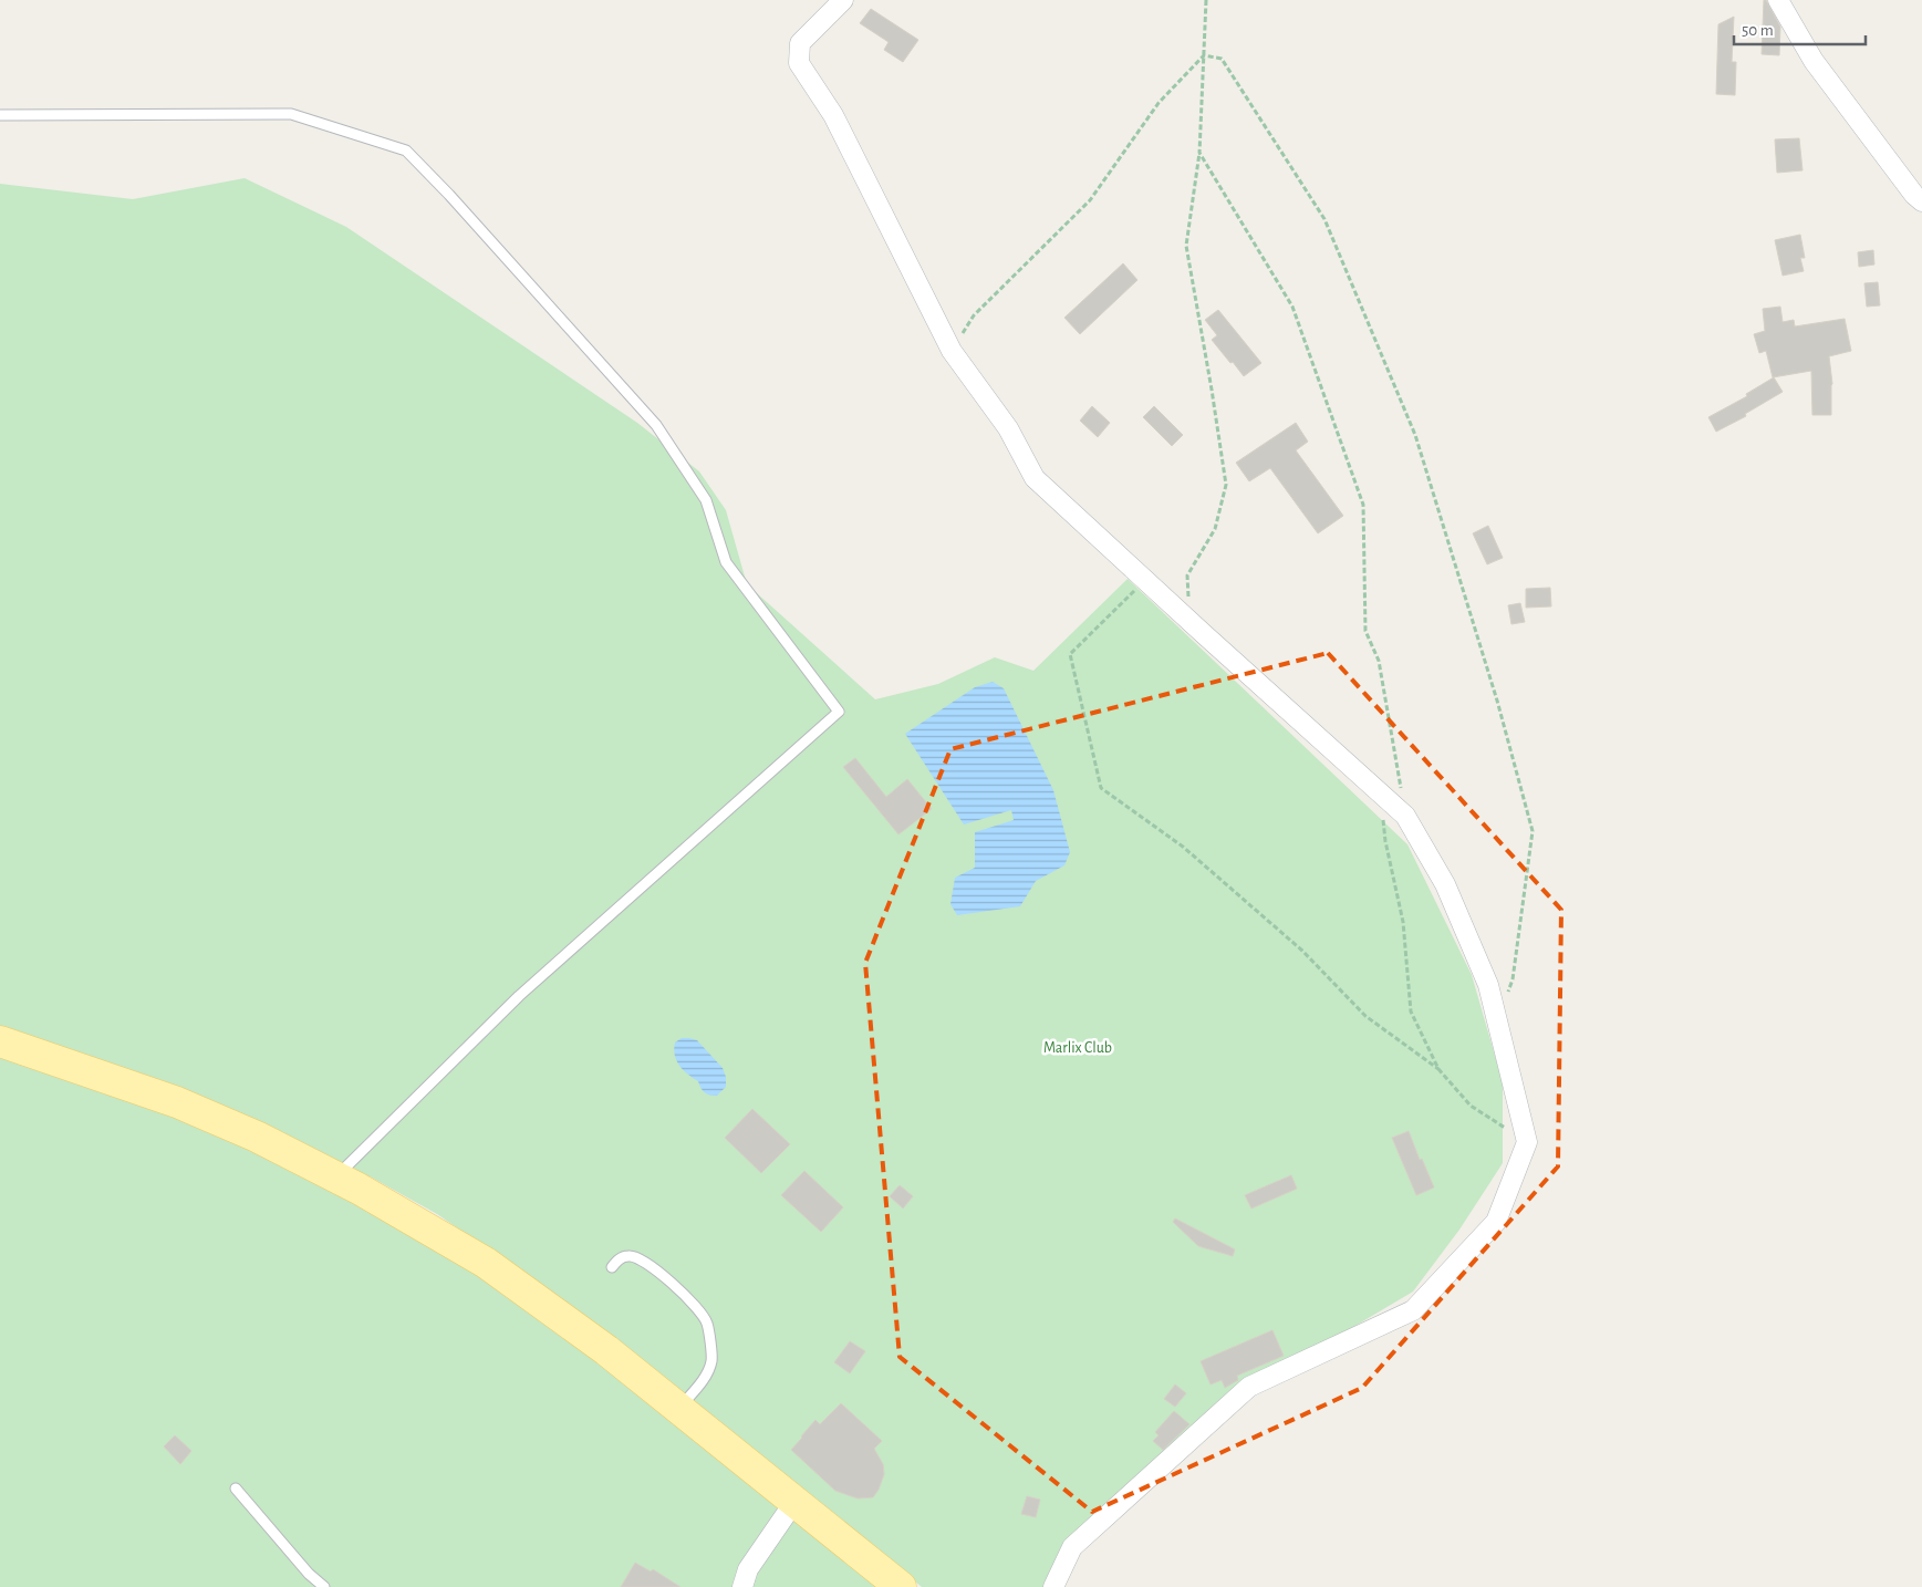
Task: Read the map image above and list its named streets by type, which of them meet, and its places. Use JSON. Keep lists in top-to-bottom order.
{
  "parks": ["Marlix Club"],
  "scale_bar": "50 m"
}
